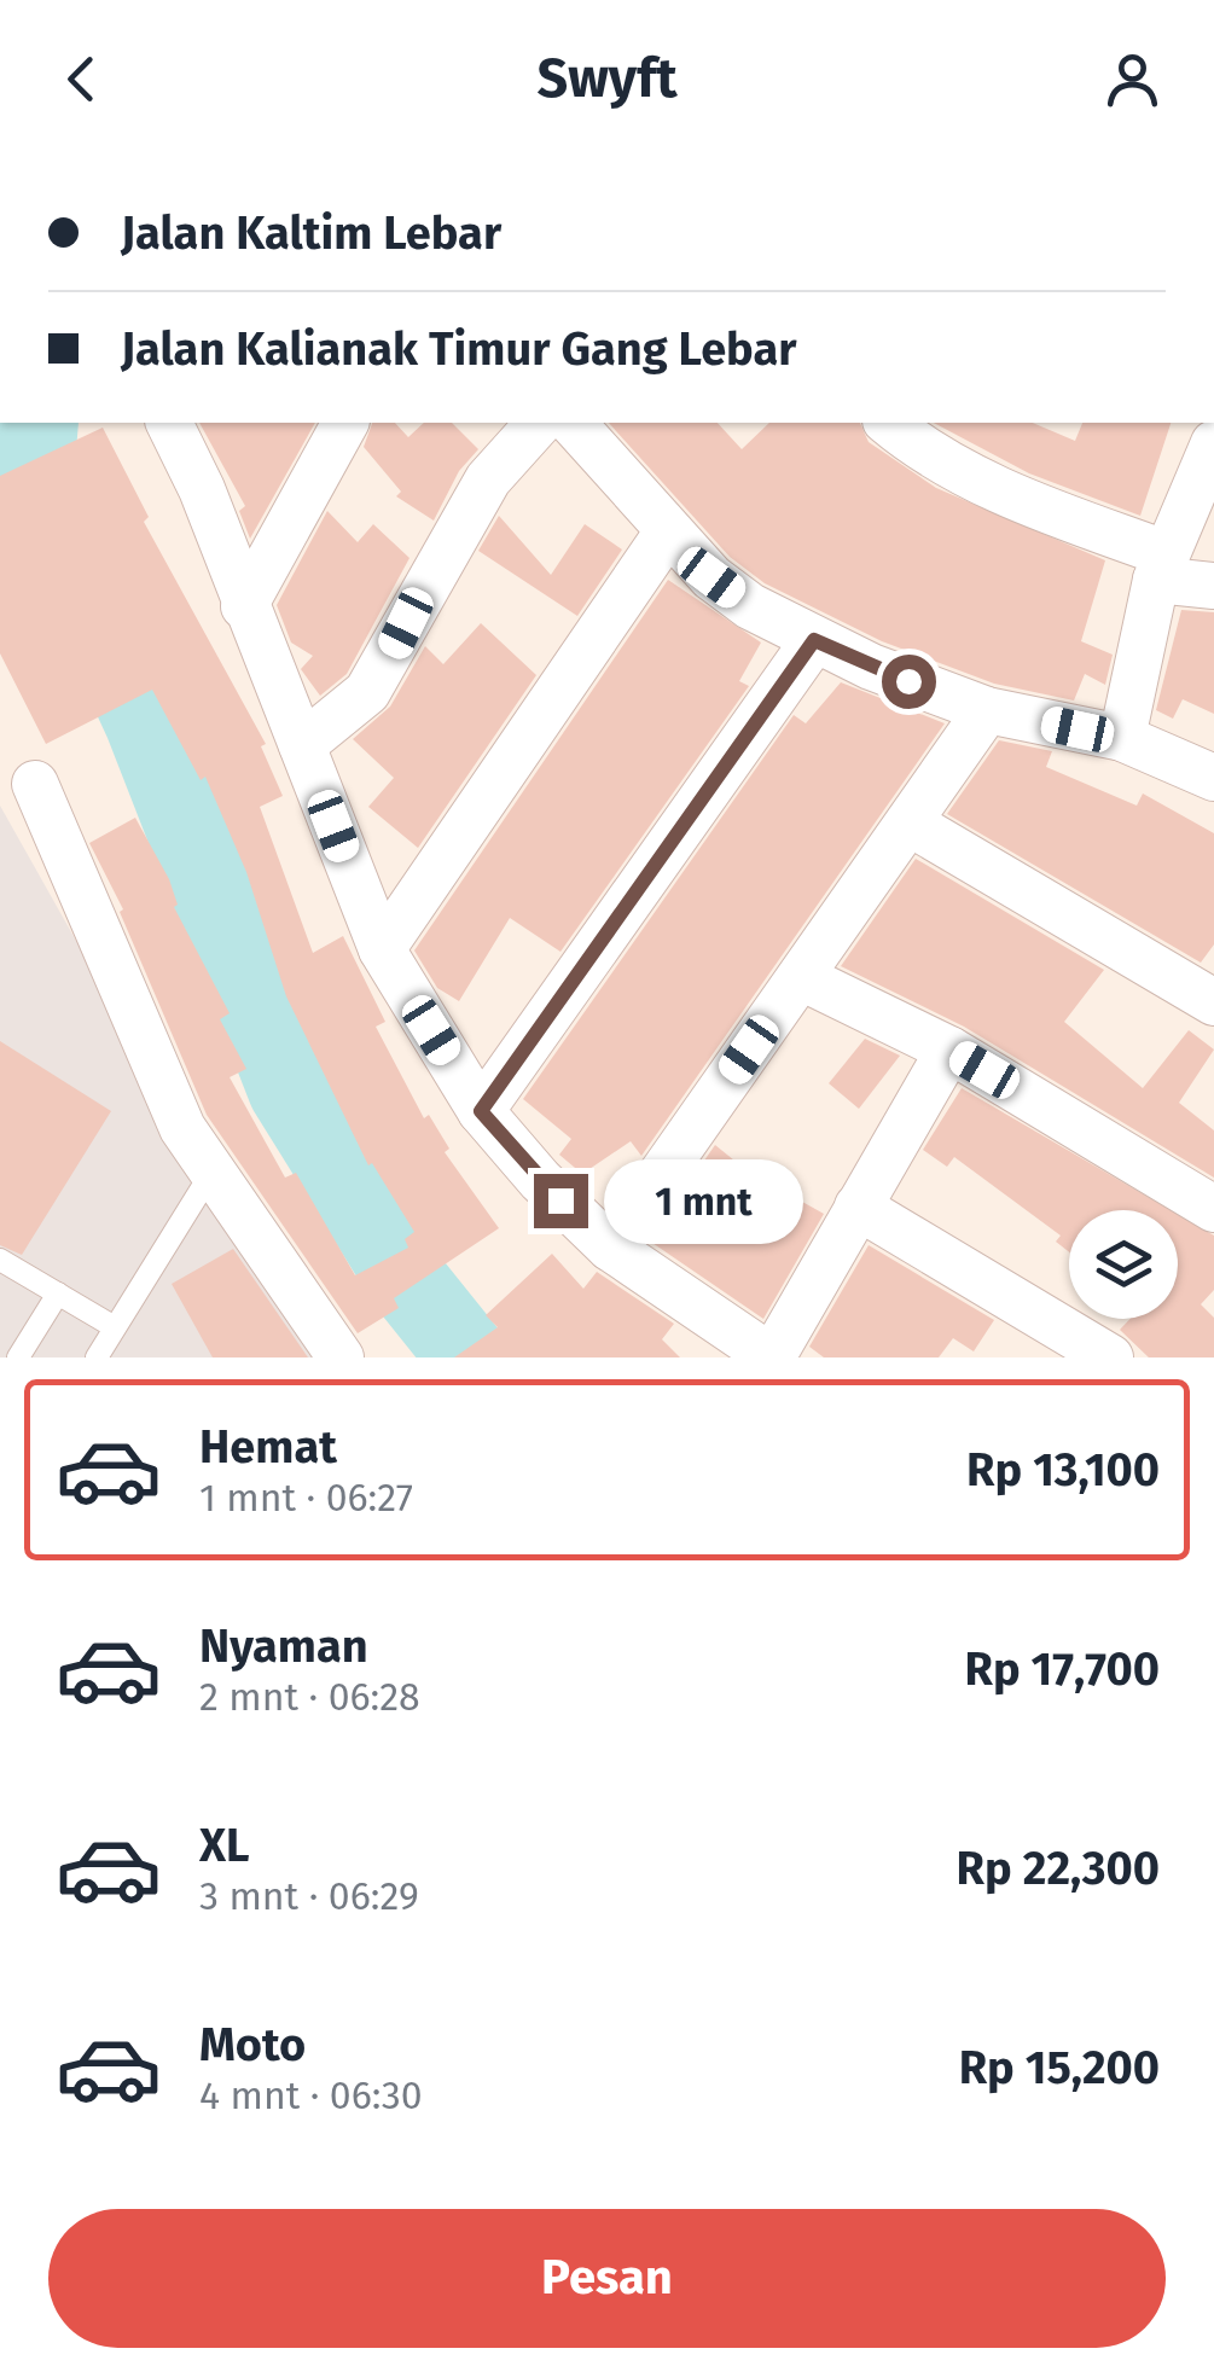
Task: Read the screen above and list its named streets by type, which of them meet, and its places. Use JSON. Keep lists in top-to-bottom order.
{
  "page": {
    "header": "Swyft",
    "banner": ["Jalan Kaltim Lebar", "Jalan Kalianak Timur Gang Lebar"],
    "bubble": "1 mnt",
    "list": [
      {
        "name": "Hemat",
        "note": "1 mnt · 06:27",
        "value": "Rp 13,100"
      },
      {
        "name": "Nyaman",
        "note": "2 mnt · 06:28",
        "value": "Rp 17,700"
      },
      {
        "name": "XL",
        "note": "3 mnt · 06:29",
        "value": "Rp 22,300"
      },
      {
        "name": "Moto",
        "note": "4 mnt · 06:30",
        "value": "Rp 15,200"
      }
    ],
    "buttons": "Pesan"
  }
}
